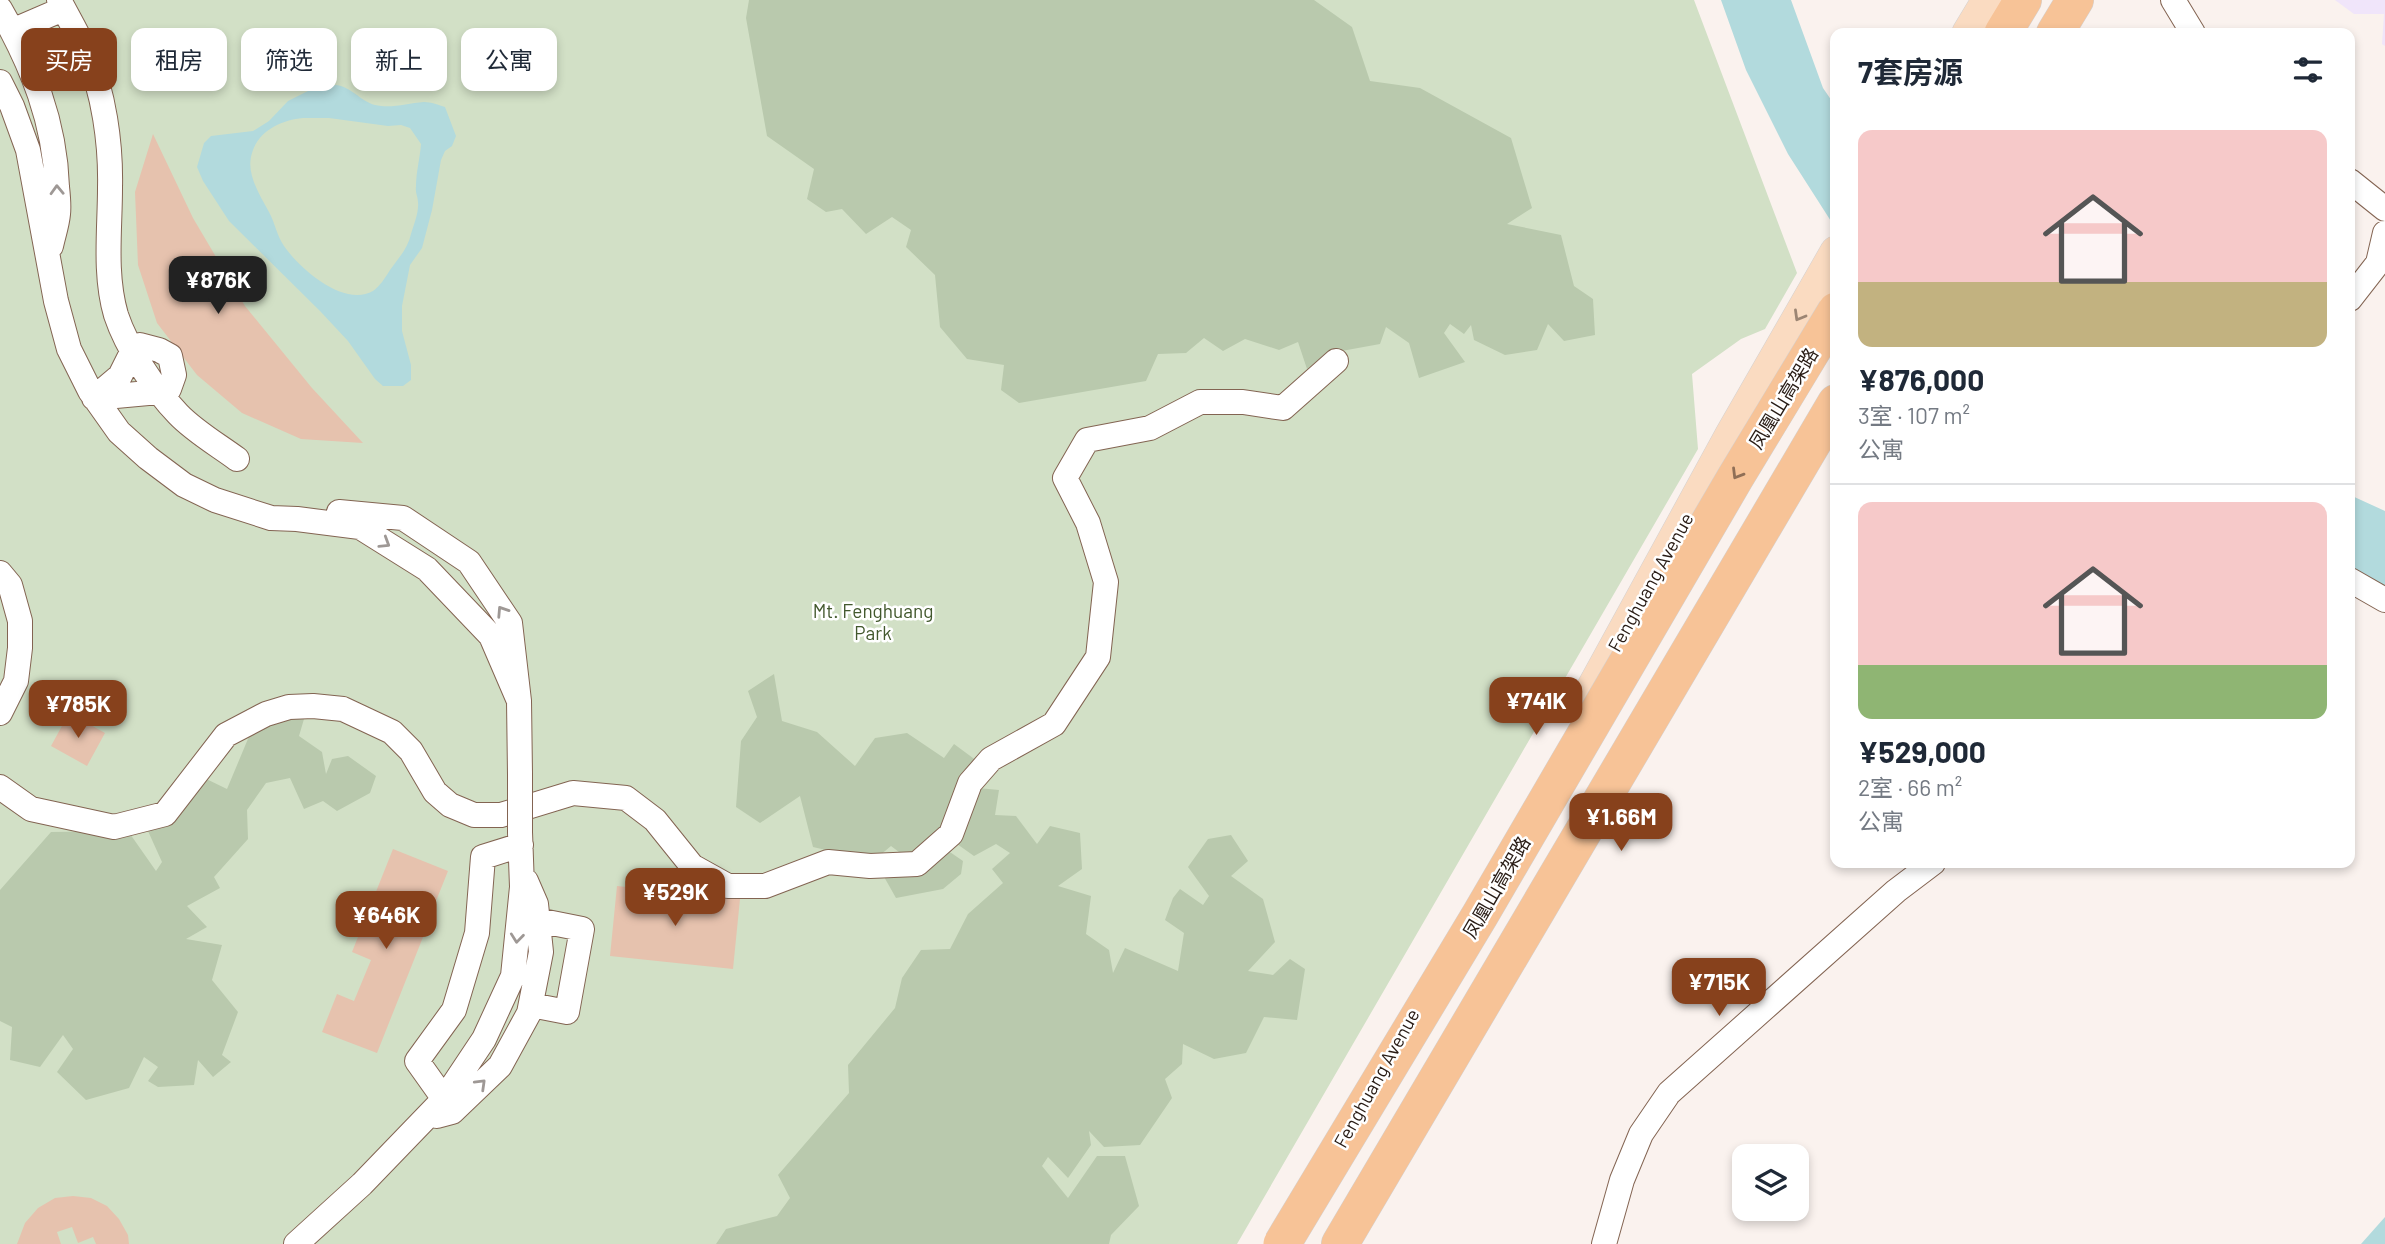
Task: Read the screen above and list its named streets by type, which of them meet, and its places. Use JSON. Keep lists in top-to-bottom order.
{
  "streets": {
    "highway": ["凤凰山高架路"],
    "main road": ["Fenghuang Avenue"]
  },
  "crossings": [
    ["凤凰山高架路", "Fenghuang Avenue"]
  ],
  "parks": ["Mt. Fenghuang Park"],
  "page": {
    "chip": [
      "买房",
      "租房",
      "筛选",
      "新上",
      "公寓"
    ],
    "heading": "7套房源",
    "list": [
      {
        "name": "¥876,000",
        "note": "3室 · 107 m² · 公寓"
      },
      {
        "name": "¥529,000",
        "note": "2室 · 66 m² · 公寓"
      }
    ],
    "price": [
      "¥876K",
      "¥741K",
      "¥785K",
      "¥1.66M",
      "¥529K",
      "¥646K",
      "¥715K"
    ]
  }
}
